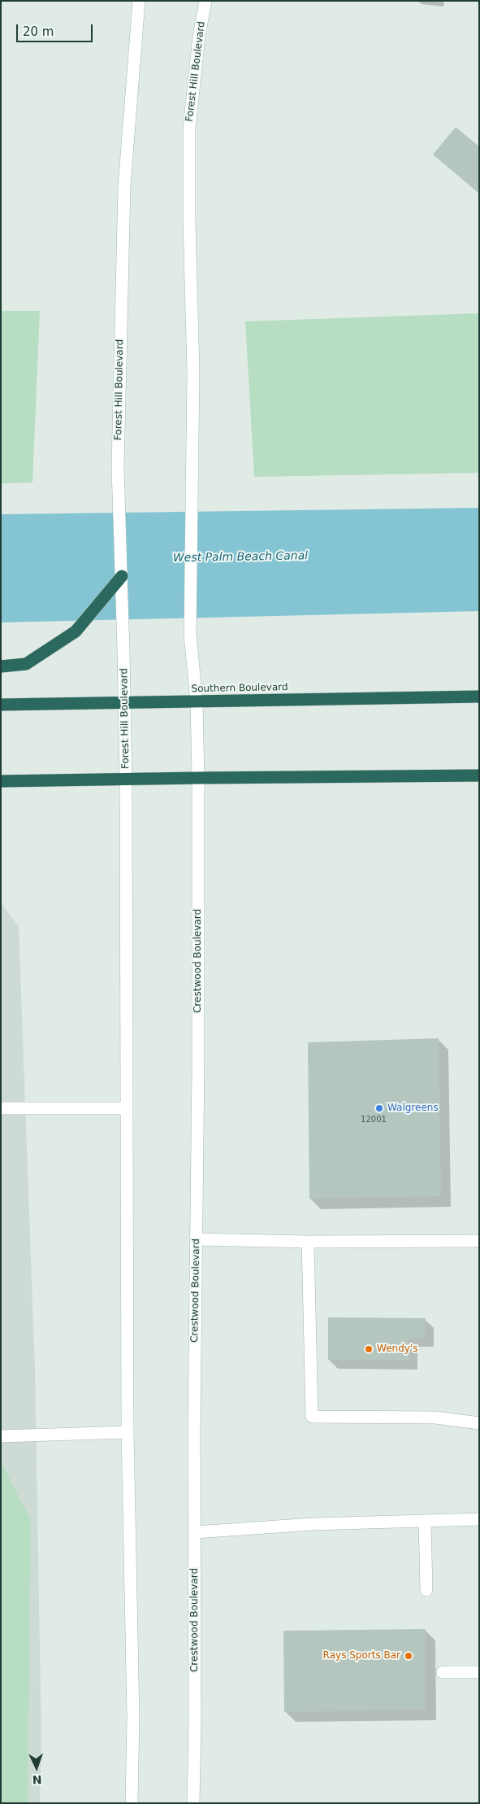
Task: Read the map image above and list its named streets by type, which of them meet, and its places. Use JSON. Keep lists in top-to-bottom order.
{
  "streets": {
    "highway": ["Southern Boulevard"],
    "main road": ["Forest Hill Boulevard", "Crestwood Boulevard"]
  },
  "crossings": [
    ["Forest Hill Boulevard", "Southern Boulevard"],
    ["Forest Hill Boulevard", "Crestwood Boulevard"]
  ],
  "water": ["West Palm Beach Canal"],
  "places": ["Walgreens", "Wendy's", "Rays Sports Bar"],
  "house_numbers": ["12001"],
  "scale_bar": "20 m",
  "north": "bottom"
}
